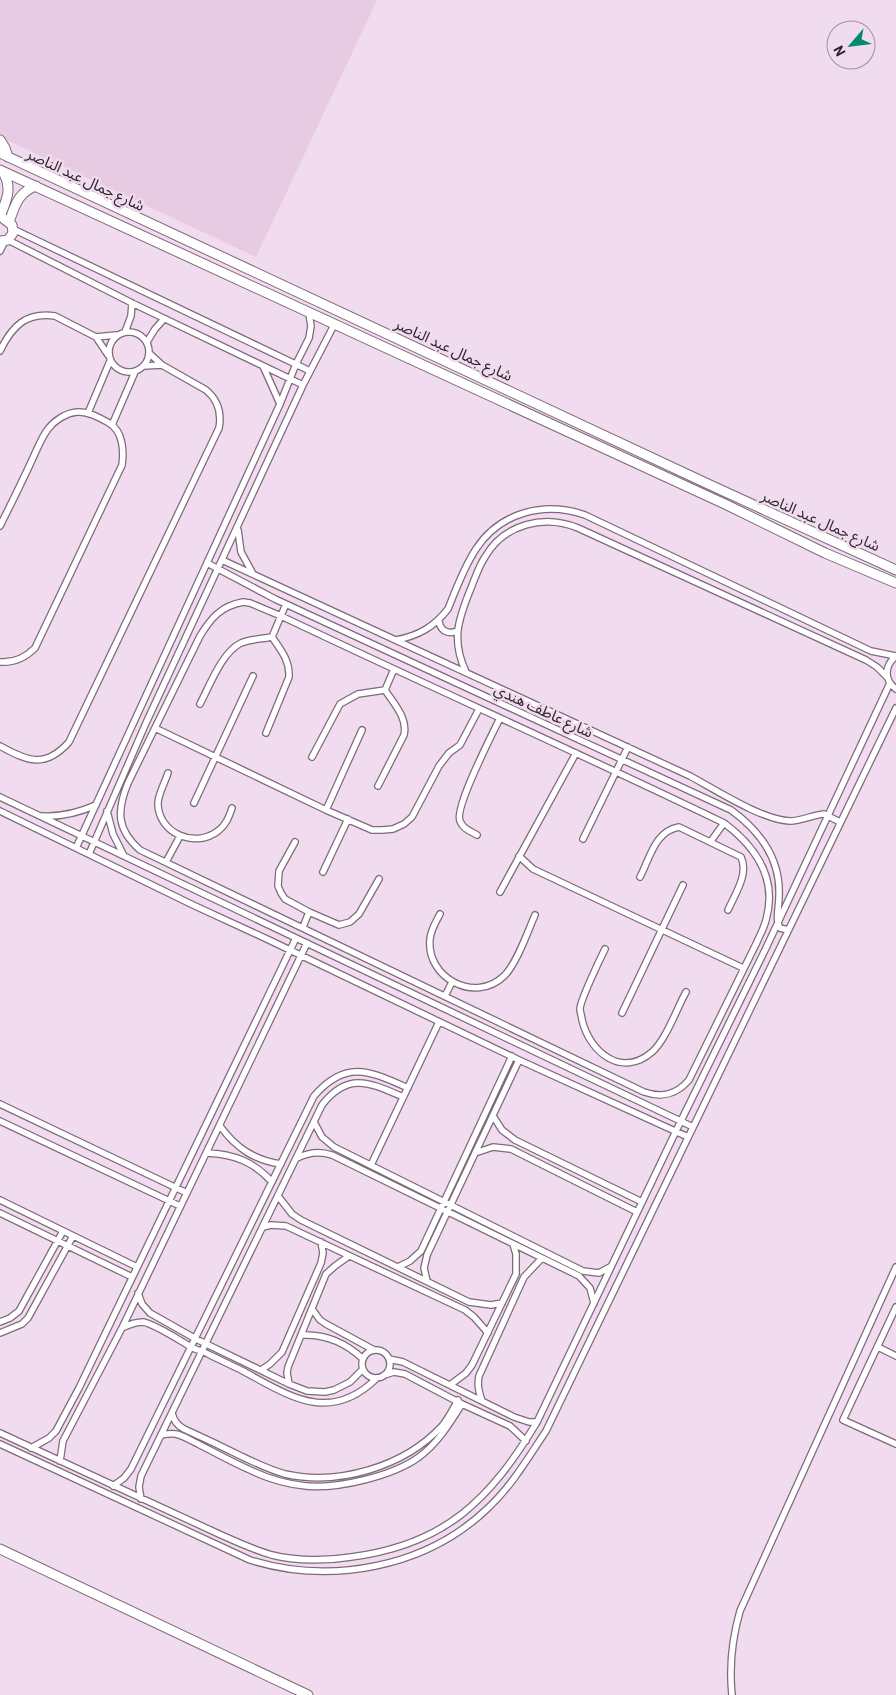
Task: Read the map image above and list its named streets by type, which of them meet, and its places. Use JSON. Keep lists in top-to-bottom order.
{
  "streets": {
    "main road": ["شارع جمال عبد الناصر"],
    "street": ["شارع عاطف هندي"]
  },
  "north": "bottom left"
}
